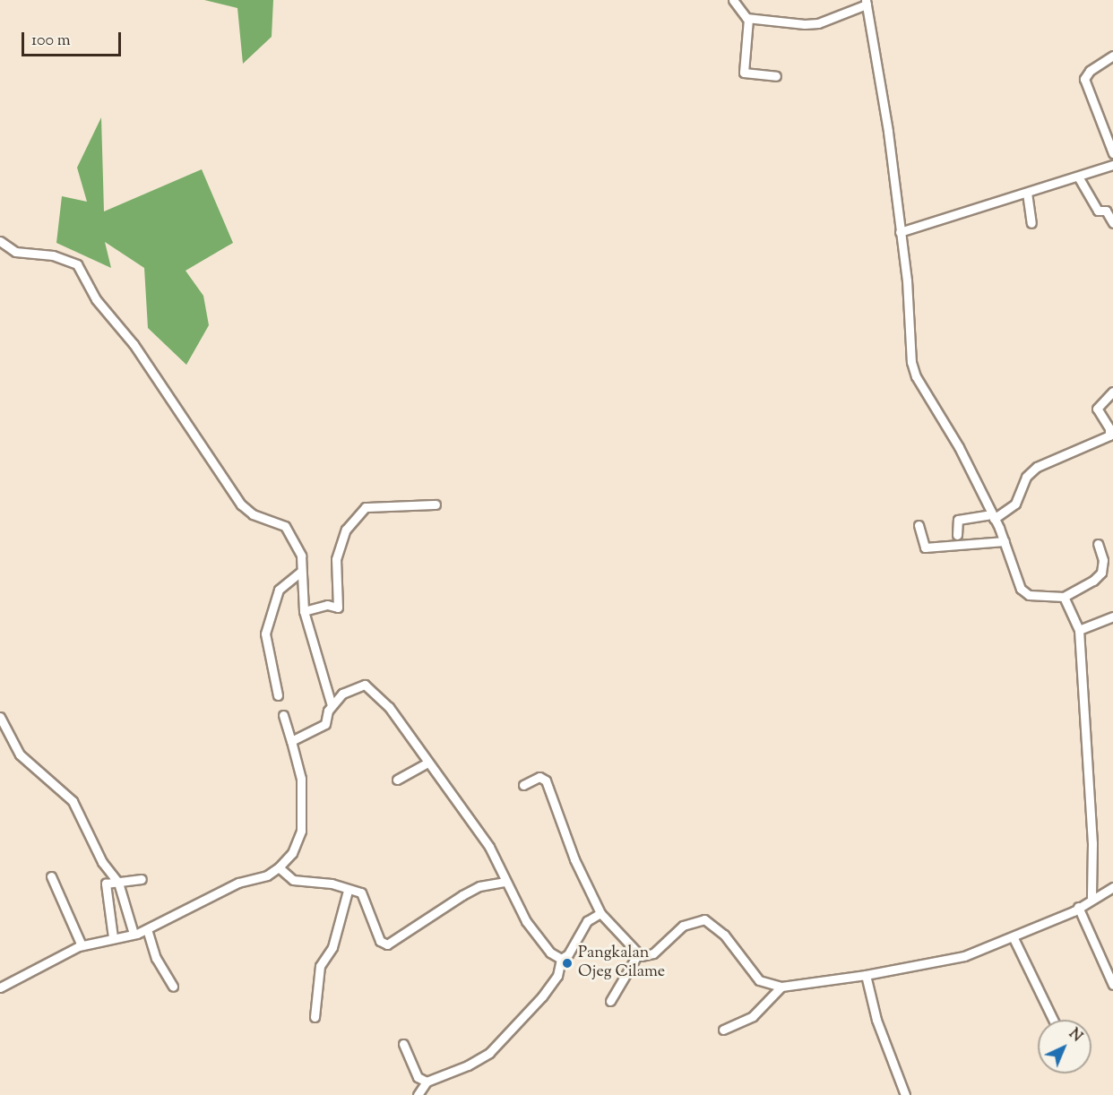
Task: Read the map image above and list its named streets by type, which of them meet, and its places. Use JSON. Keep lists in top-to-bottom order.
{
  "places": ["Pangkalan Ojeg Cilame"],
  "scale_bar": "100 m",
  "north": "top right"
}
